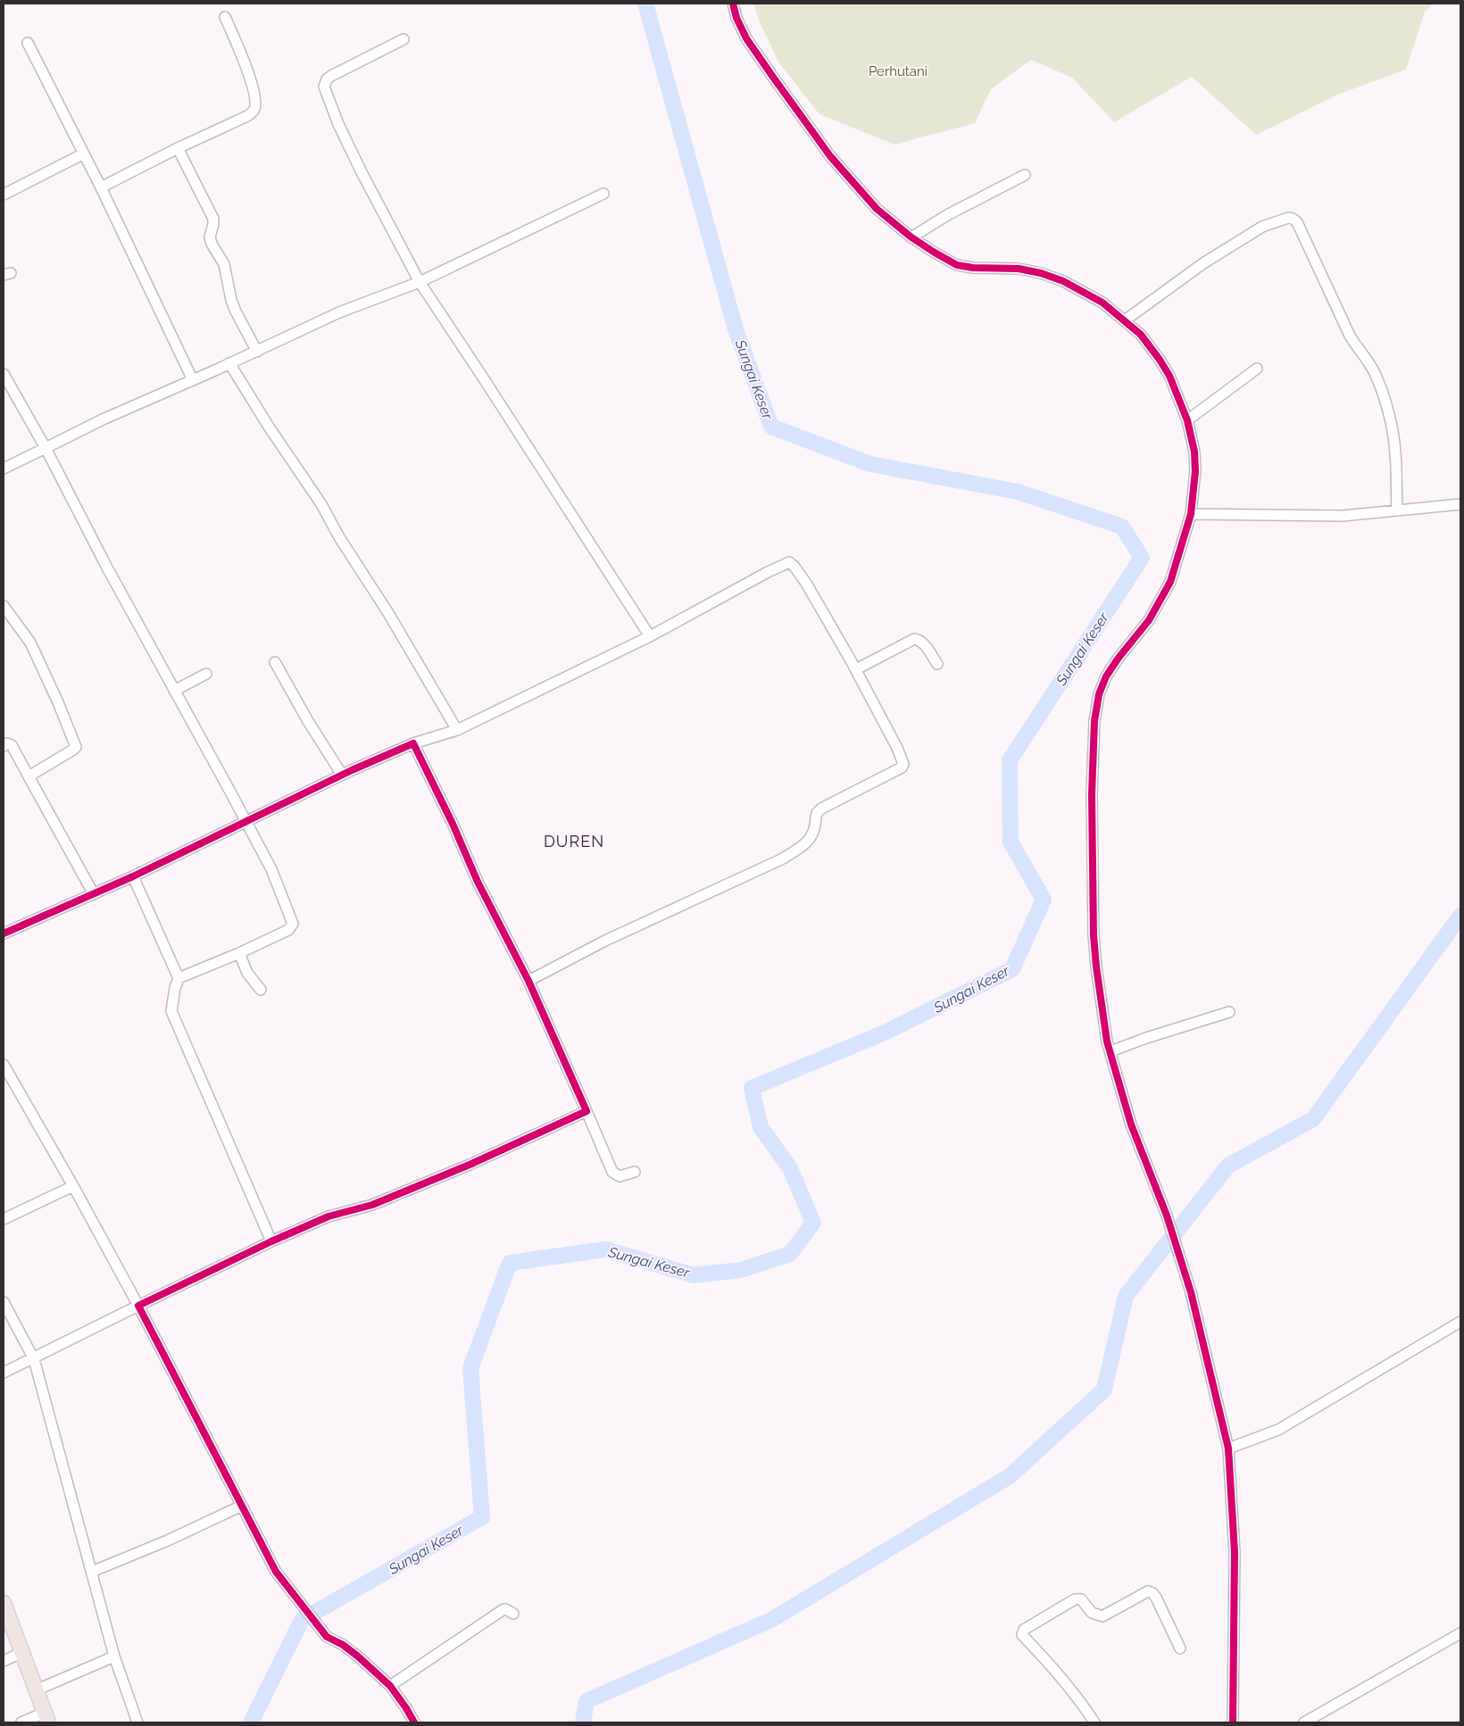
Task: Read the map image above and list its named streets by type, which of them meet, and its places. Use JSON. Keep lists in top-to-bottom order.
{
  "districts": ["DUREN"],
  "water": ["Sungai Keser"],
  "parks": ["Perhutani"]
}
